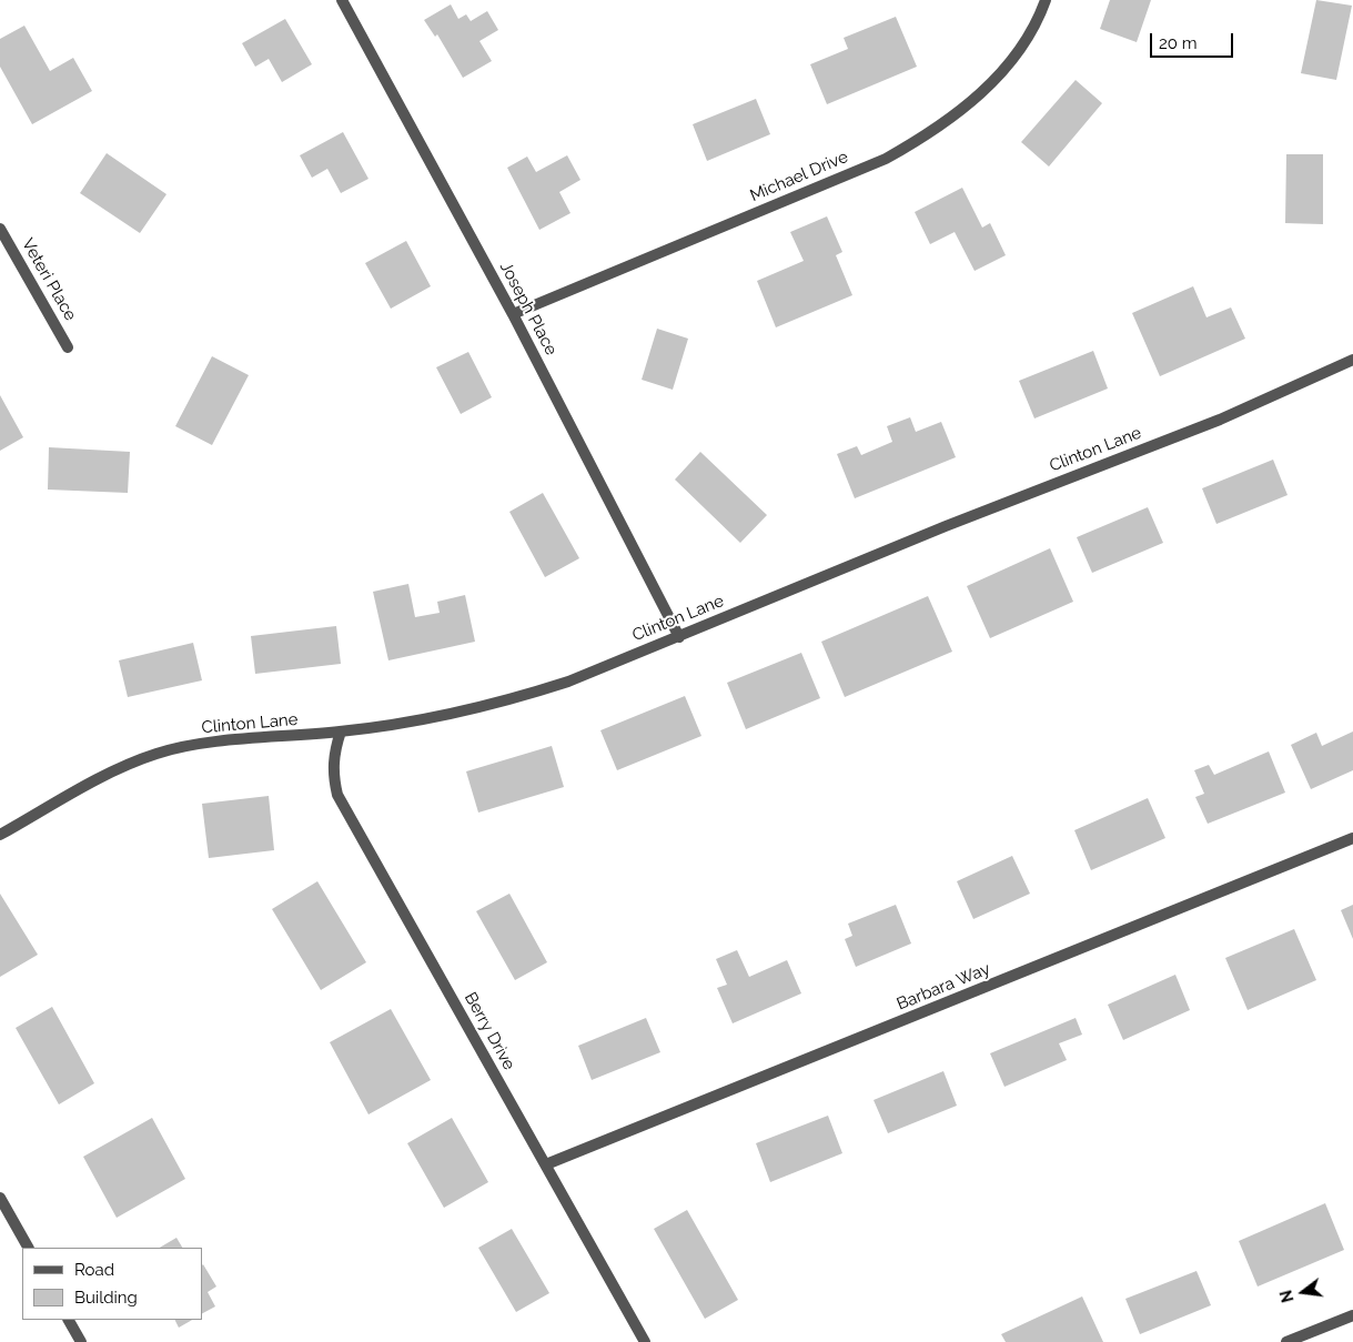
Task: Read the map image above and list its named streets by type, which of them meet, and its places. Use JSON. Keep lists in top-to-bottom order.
{
  "streets": {
    "street": [
      "Michael Drive",
      "Veteri Place",
      "Joseph Place",
      "Clinton Lane",
      "Barbara Way",
      "Berry Drive"
    ]
  },
  "crossings": [
    ["Michael Drive", "Joseph Place"],
    ["Joseph Place", "Clinton Lane"],
    ["Clinton Lane", "Berry Drive"],
    ["Barbara Way", "Berry Drive"]
  ],
  "legend": ["Road", "Building"],
  "scale_bar": "20 m",
  "north": "left"
}
